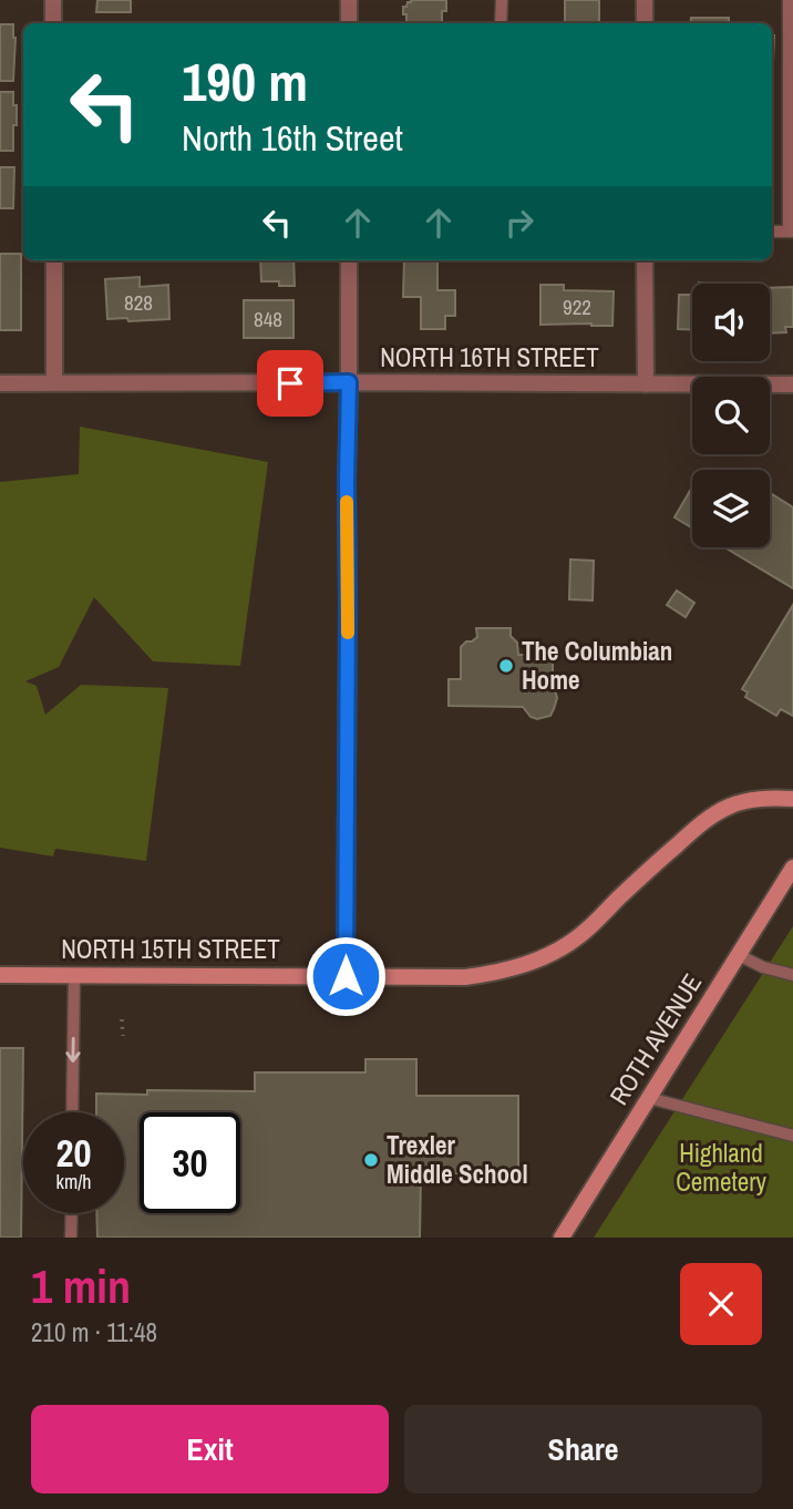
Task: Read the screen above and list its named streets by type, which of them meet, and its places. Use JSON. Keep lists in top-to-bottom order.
{
  "streets": {
    "main road": ["NORTH 15TH STREET", "ROTH AVENUE"],
    "street": ["NORTH 16TH STREET"]
  },
  "parks": ["Highland Cemetery"],
  "places": ["The Columbian Home", "Trexler Middle School"],
  "house_numbers": ["828", "922", "848"],
  "page": {
    "turn": ["190 m", "North 16th Street"],
    "speed": "20 km/h",
    "limit": "30",
    "heading": ["1 min", "210 m · 11:48"],
    "buttons": ["Exit", "Share"]
  }
}
